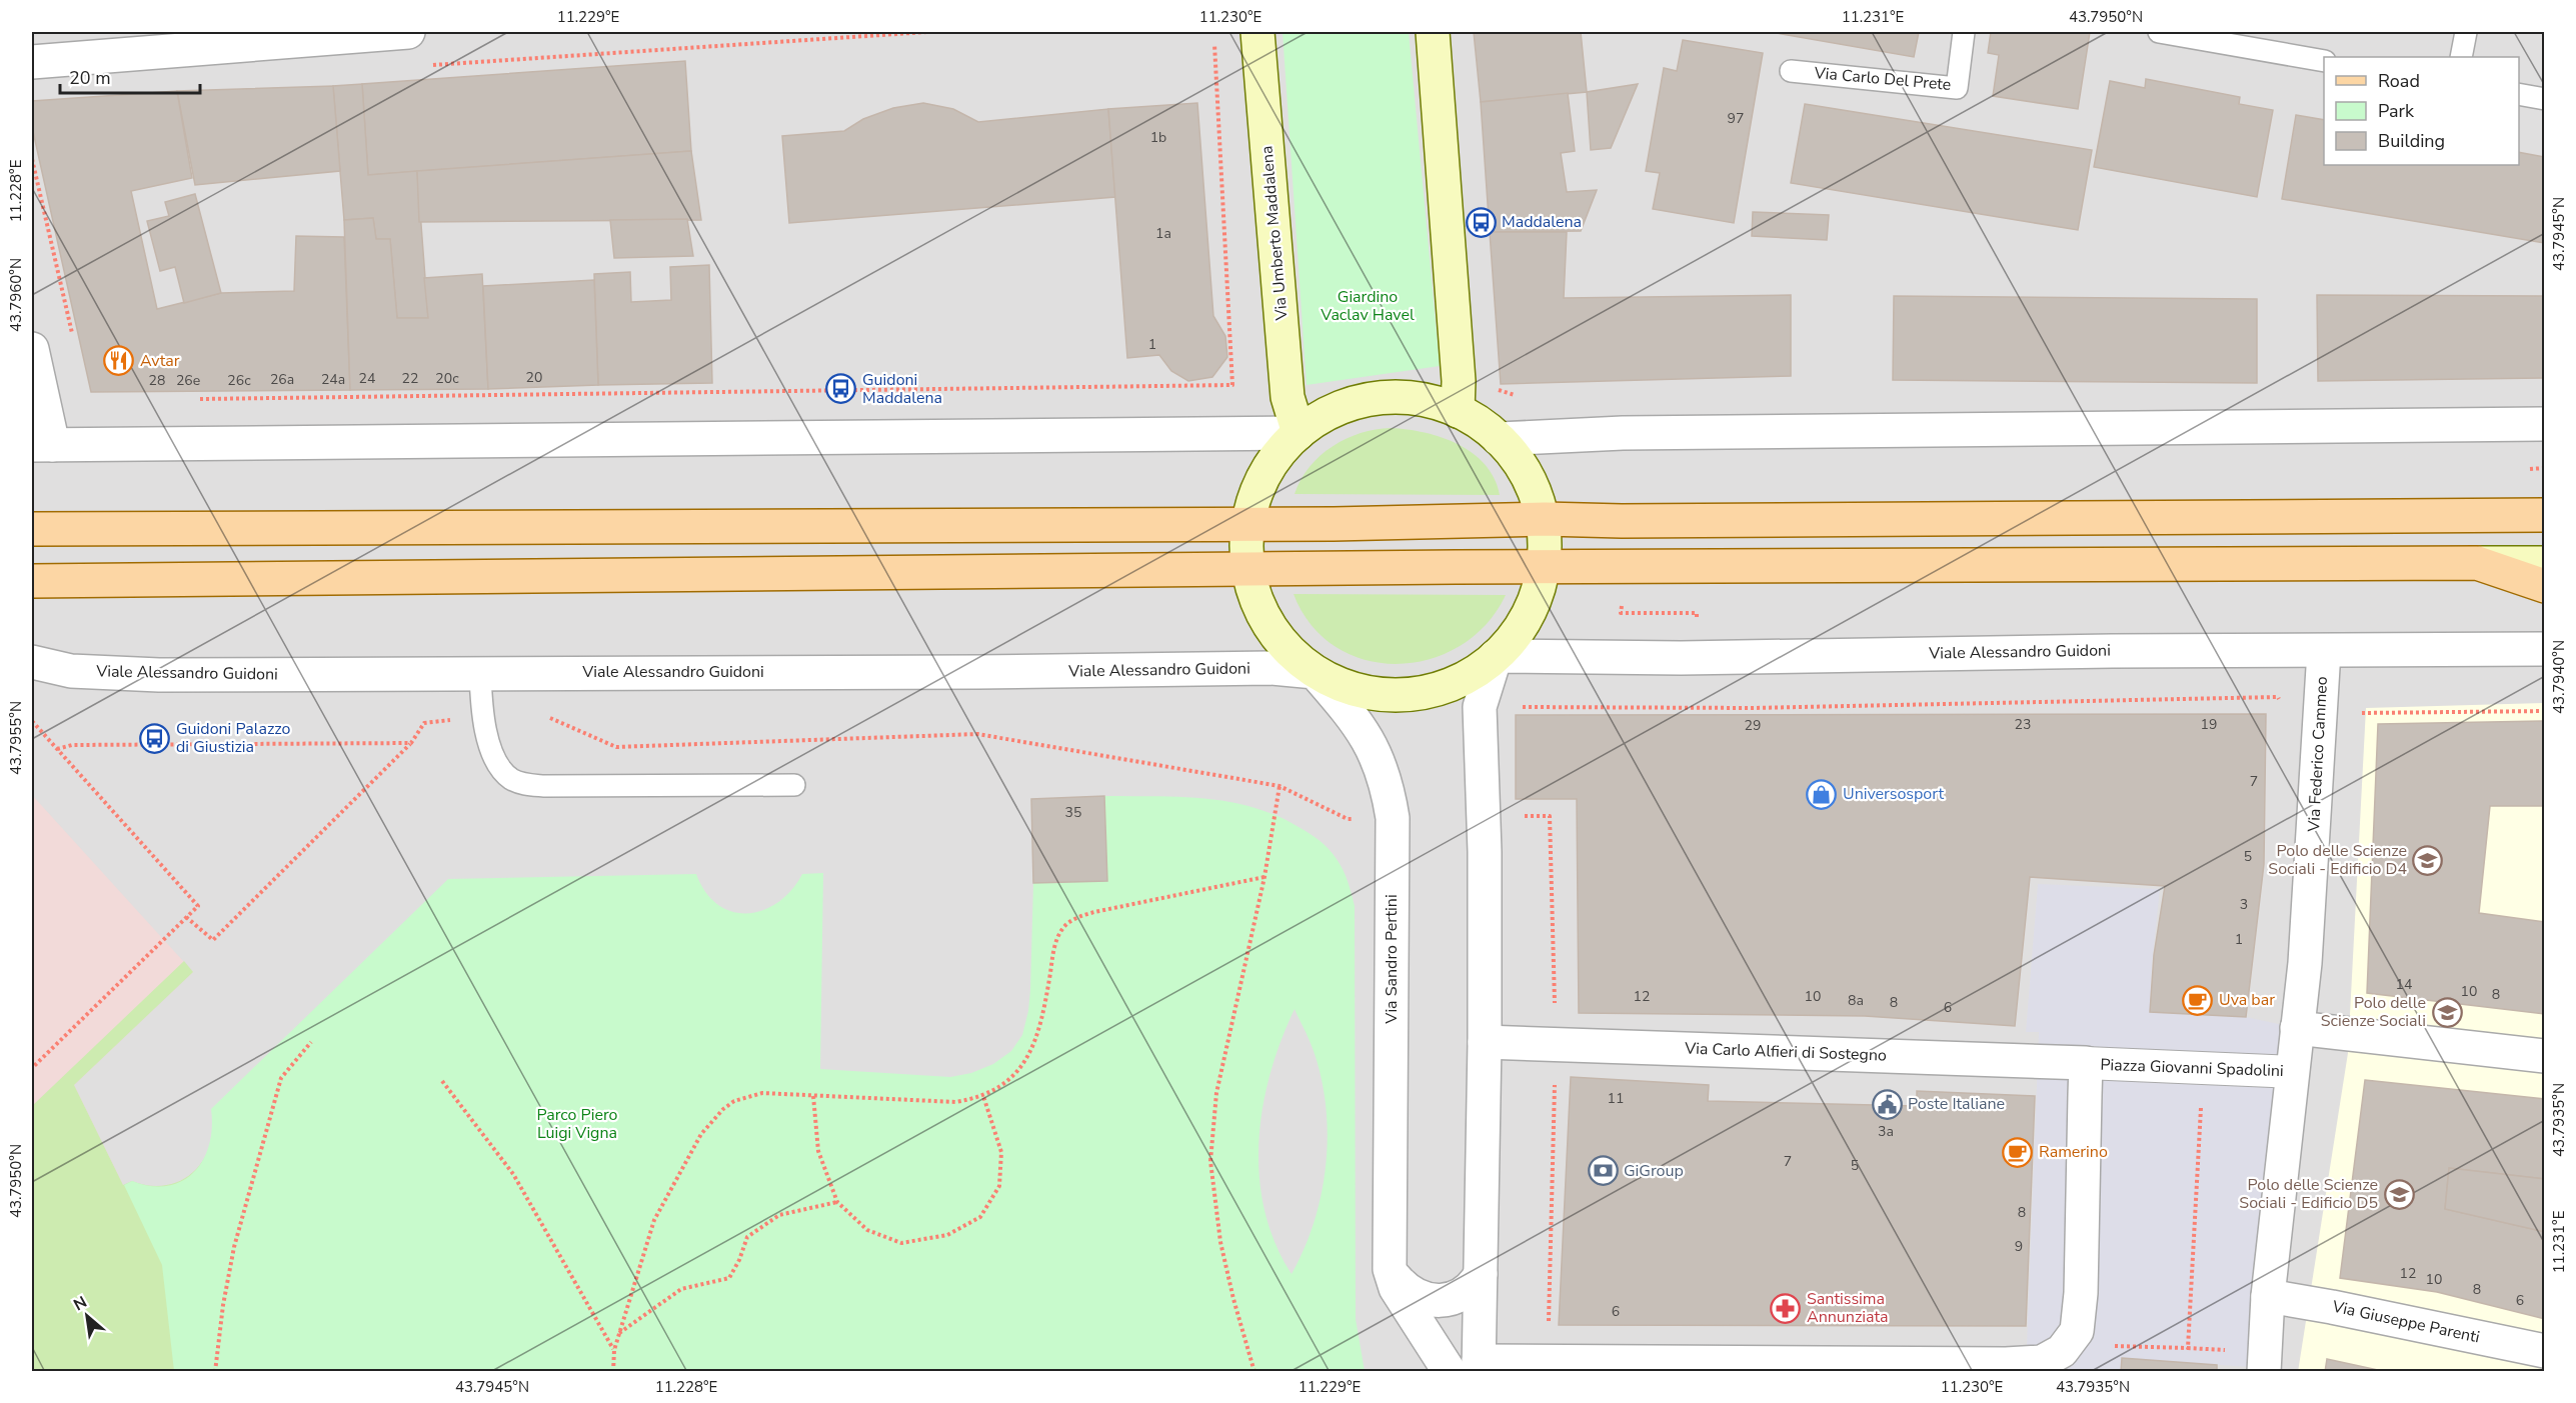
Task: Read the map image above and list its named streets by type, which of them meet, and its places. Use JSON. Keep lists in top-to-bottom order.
{
  "streets": {
    "main road": ["Via Umberto Maddalena", "Viale Alessandro Guidoni"],
    "street": [
      "Via Federico Cammeo",
      "Via Sandro Pertini",
      "Via Carlo Alfieri di Sostegno",
      "Piazza Giovanni Spadolini",
      "Via Giuseppe Parenti"
    ],
    "lane": ["Via Carlo Del Prete"]
  },
  "crossings": [
    ["Via Umberto Maddalena", "Viale Alessandro Guidoni"],
    ["Viale Alessandro Guidoni", "Via Federico Cammeo"],
    ["Viale Alessandro Guidoni", "Via Sandro Pertini"],
    ["Via Federico Cammeo", "Piazza Giovanni Spadolini"],
    ["Via Sandro Pertini", "Piazza Giovanni Spadolini"],
    ["Via Carlo Alfieri di Sostegno", "Piazza Giovanni Spadolini"],
    ["Piazza Giovanni Spadolini", "Via Giuseppe Parenti"]
  ],
  "parks": ["Giardino Vaclav Havel", "Parco Piero Luigi Vigna"],
  "places": {
    "bus stop": ["Maddalena", "Guidoni Maddalena", "Guidoni Palazzo di Giustizia"],
    "restaurant": ["Avtar"],
    "shop": ["Universosport"],
    "school or university": ["Polo delle Scienze Sociali - Edificio D4", "Polo delle Scienze Sociali", "Polo delle Scienze Sociali - Edificio D5"],
    "cafe": ["Uva bar", "Ramerino"],
    "public building": ["Poste Italiane"],
    "bank": ["GiGroup"],
    "pharmacy": ["Santissima Annunziata"]
  },
  "house_numbers": [
    "97",
    "1b",
    "1a",
    "1",
    "20",
    "24",
    "22",
    "20c",
    "26a",
    "24a",
    "28",
    "26e",
    "26c",
    "23",
    "19",
    "29",
    "7",
    "35",
    "5",
    "3",
    "1",
    "14",
    "10",
    "8",
    "12",
    "10",
    "8a",
    "8",
    "6",
    "11",
    "3a",
    "7",
    "5",
    "8",
    "9",
    "12",
    "10",
    "8",
    "6",
    "6"
  ],
  "legend": ["Road", "Park", "Building"],
  "scale_bar": "20 m",
  "north": "top left",
  "coordinates": [
    "11.229°E",
    "11.230°E",
    "11.231°E",
    "43.7950°N",
    "11.228°E",
    "43.7945°N",
    "43.7960°N",
    "43.7940°N",
    "43.7955°N",
    "43.7935°N"
  ]
}
